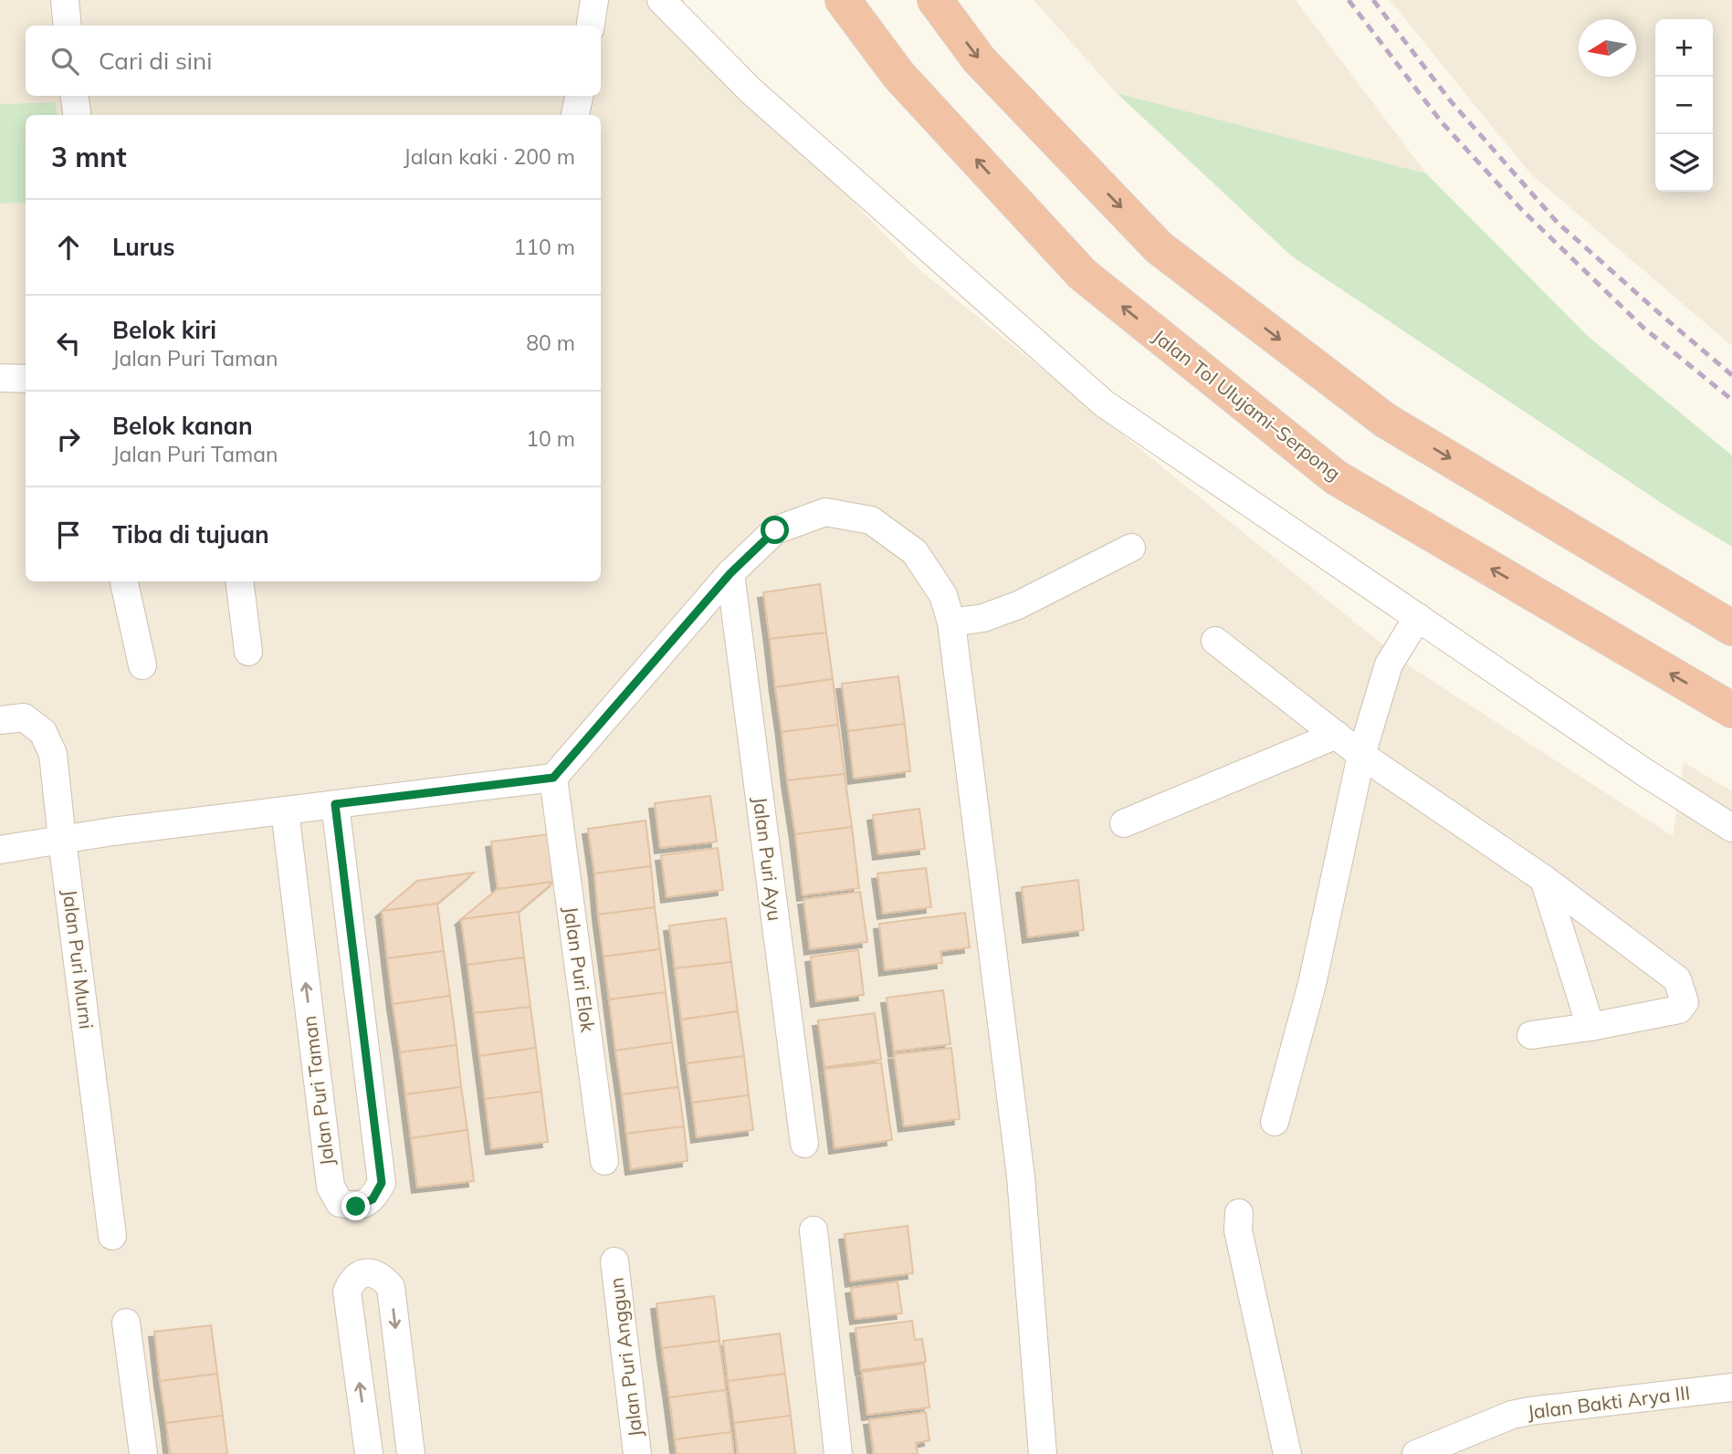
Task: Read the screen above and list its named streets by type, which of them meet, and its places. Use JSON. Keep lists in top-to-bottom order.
{
  "streets": {
    "highway": ["Jalan Tol Ulujami–Serpong"],
    "street": [
      "Jalan Puri Ayu",
      "Jalan Puri Murni",
      "Jalan Puri Elok",
      "Jalan Puri Taman",
      "Jalan Puri Anggun",
      "Jalan Bakti Arya III"
    ]
  },
  "north": "left",
  "page": {
    "map_buttons": ["+", "−"],
    "search": "Cari di sini",
    "heading": ["3 mnt", "Jalan kaki · 200 m"],
    "list": [
      ["Lurus", "110 m"],
      ["Belok kiri", "Jalan Puri Taman", "80 m"],
      ["Belok kanan", "Jalan Puri Taman", "10 m"],
      "Tiba di tujuan"
    ]
  }
}
